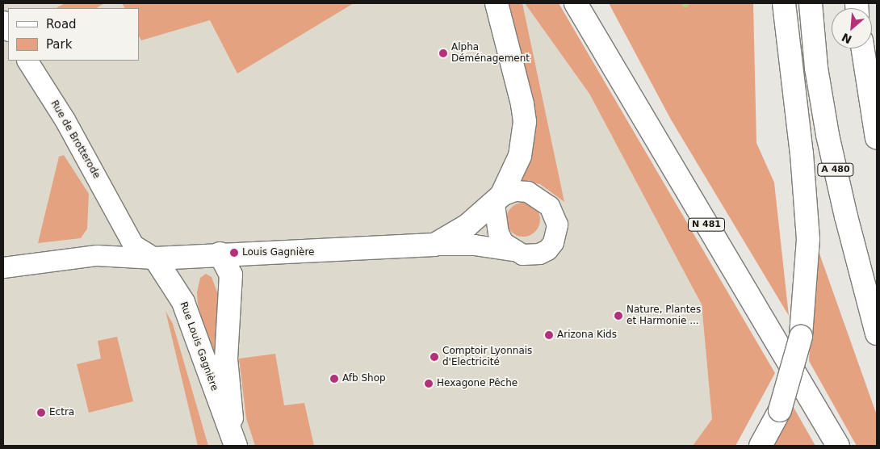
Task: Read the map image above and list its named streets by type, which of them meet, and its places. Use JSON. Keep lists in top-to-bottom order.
{
  "streets": {
    "main road": ["A 480", "N 481", "Rue Louis Gagnière"],
    "street": ["Rue de Brotterode"]
  },
  "crossings": [
    ["Rue de Brotterode", "Rue Louis Gagnière"]
  ],
  "places": [
    "Alpha Déménagement",
    "Louis Gagnière",
    "Nature, Plantes et Harmonie ...",
    "Arizona Kids",
    "Comptoir Lyonnais d'Electricité",
    "Afb Shop",
    "Hexagone Pêche",
    "Ectra"
  ],
  "legend": ["Road", "Park"],
  "north": "bottom left"
}
